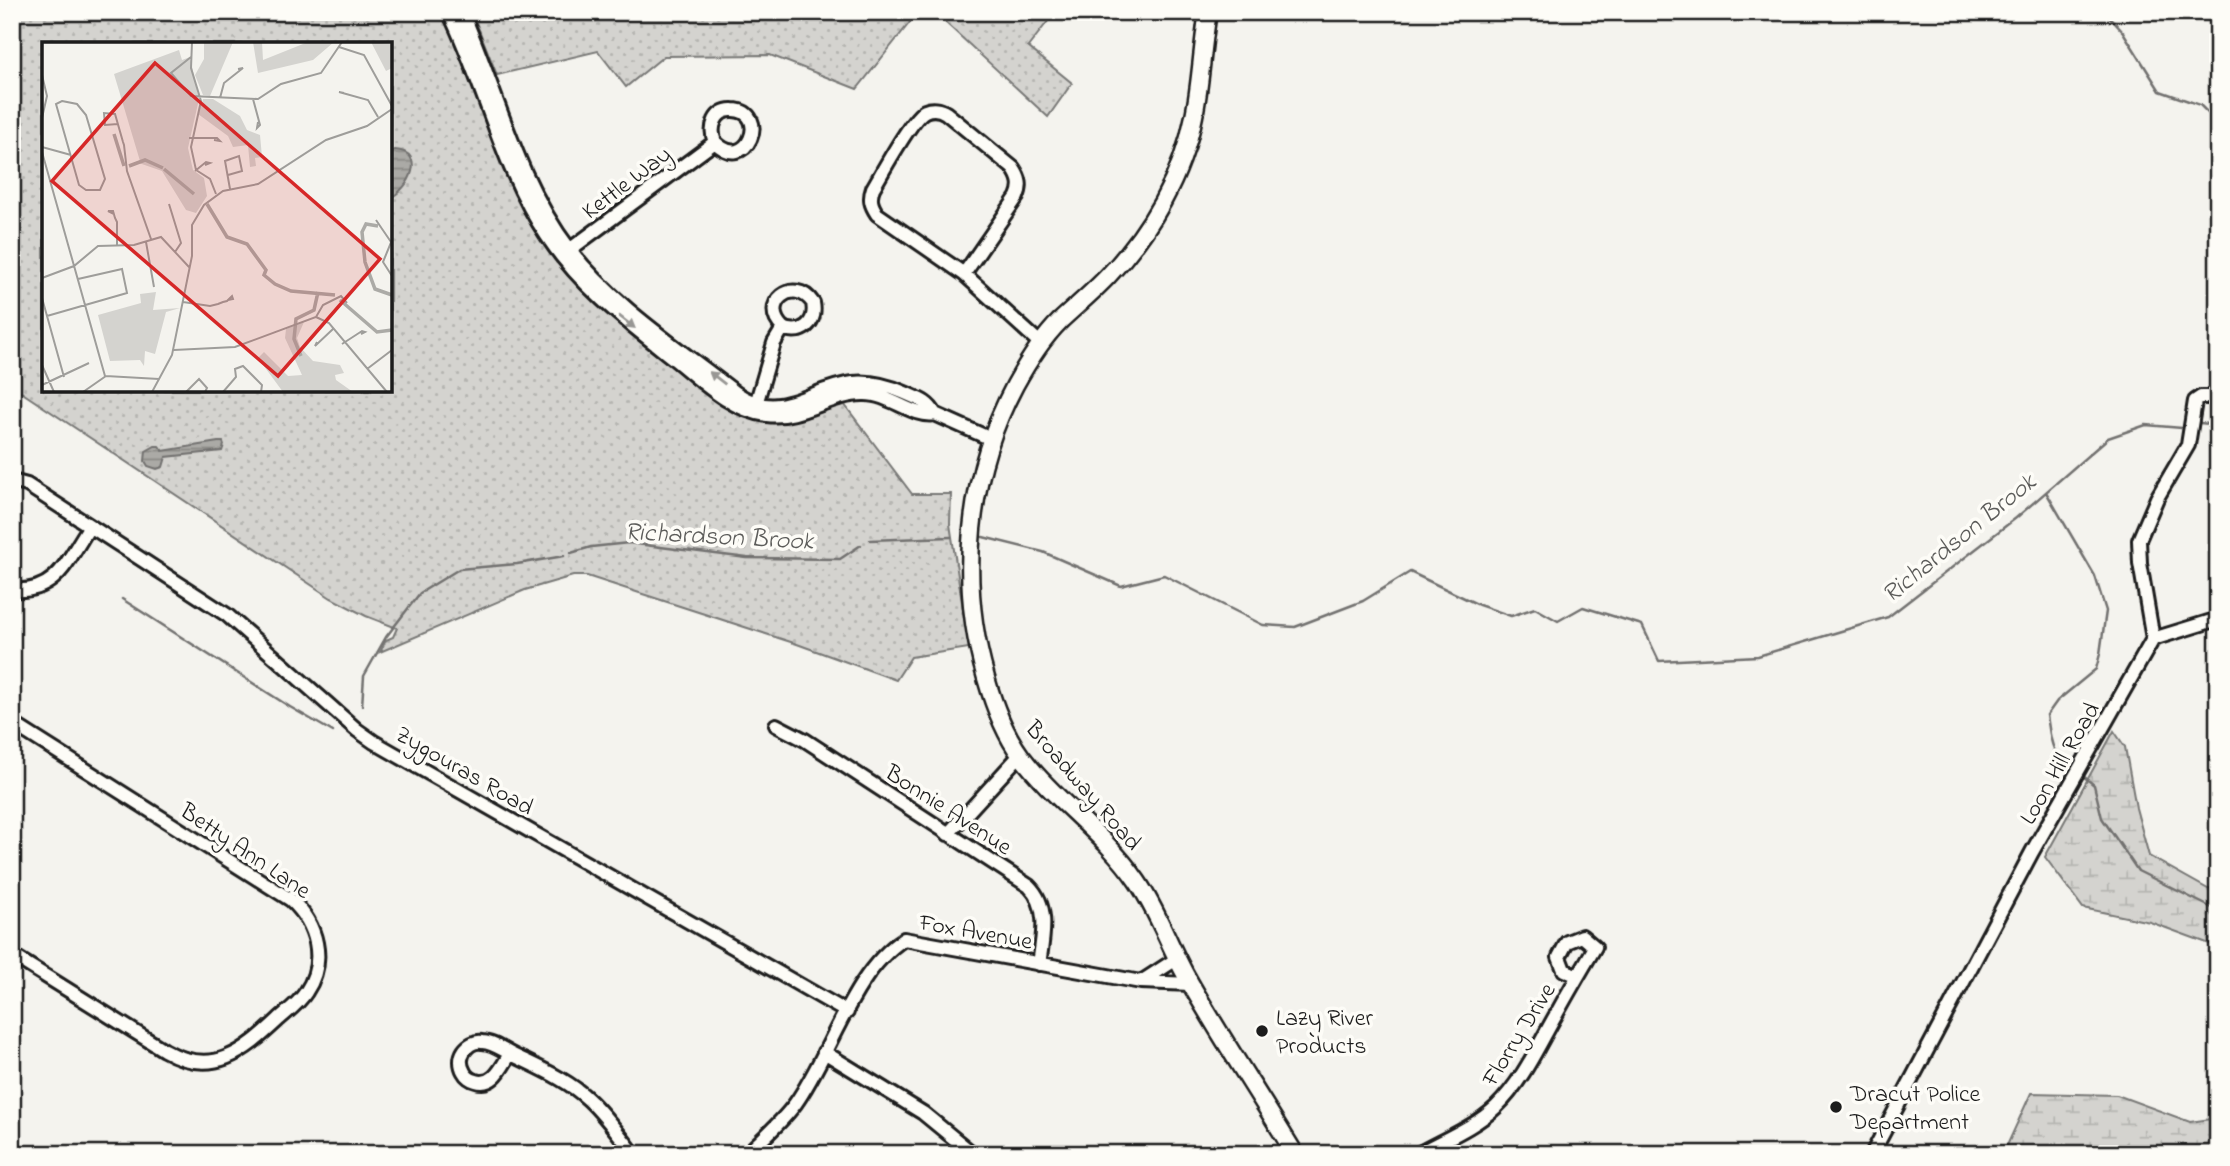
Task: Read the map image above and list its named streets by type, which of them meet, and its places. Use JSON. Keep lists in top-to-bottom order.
{
  "streets": {
    "main road": ["Broadway Road"],
    "street": [
      "Kettle Way",
      "Loon Hill Road",
      "Zygouras Road",
      "Bonnie Avenue",
      "Betty Ann Lane",
      "Fox Avenue",
      "Florry Drive"
    ]
  },
  "crossings": [
    ["Zygouras Road", "Fox Avenue"],
    ["Broadway Road", "Fox Avenue"],
    ["Bonnie Avenue", "Fox Avenue"]
  ],
  "water": ["Richardson Brook"],
  "places": ["Lazy River Products", "Dracut Police Department"]
}
